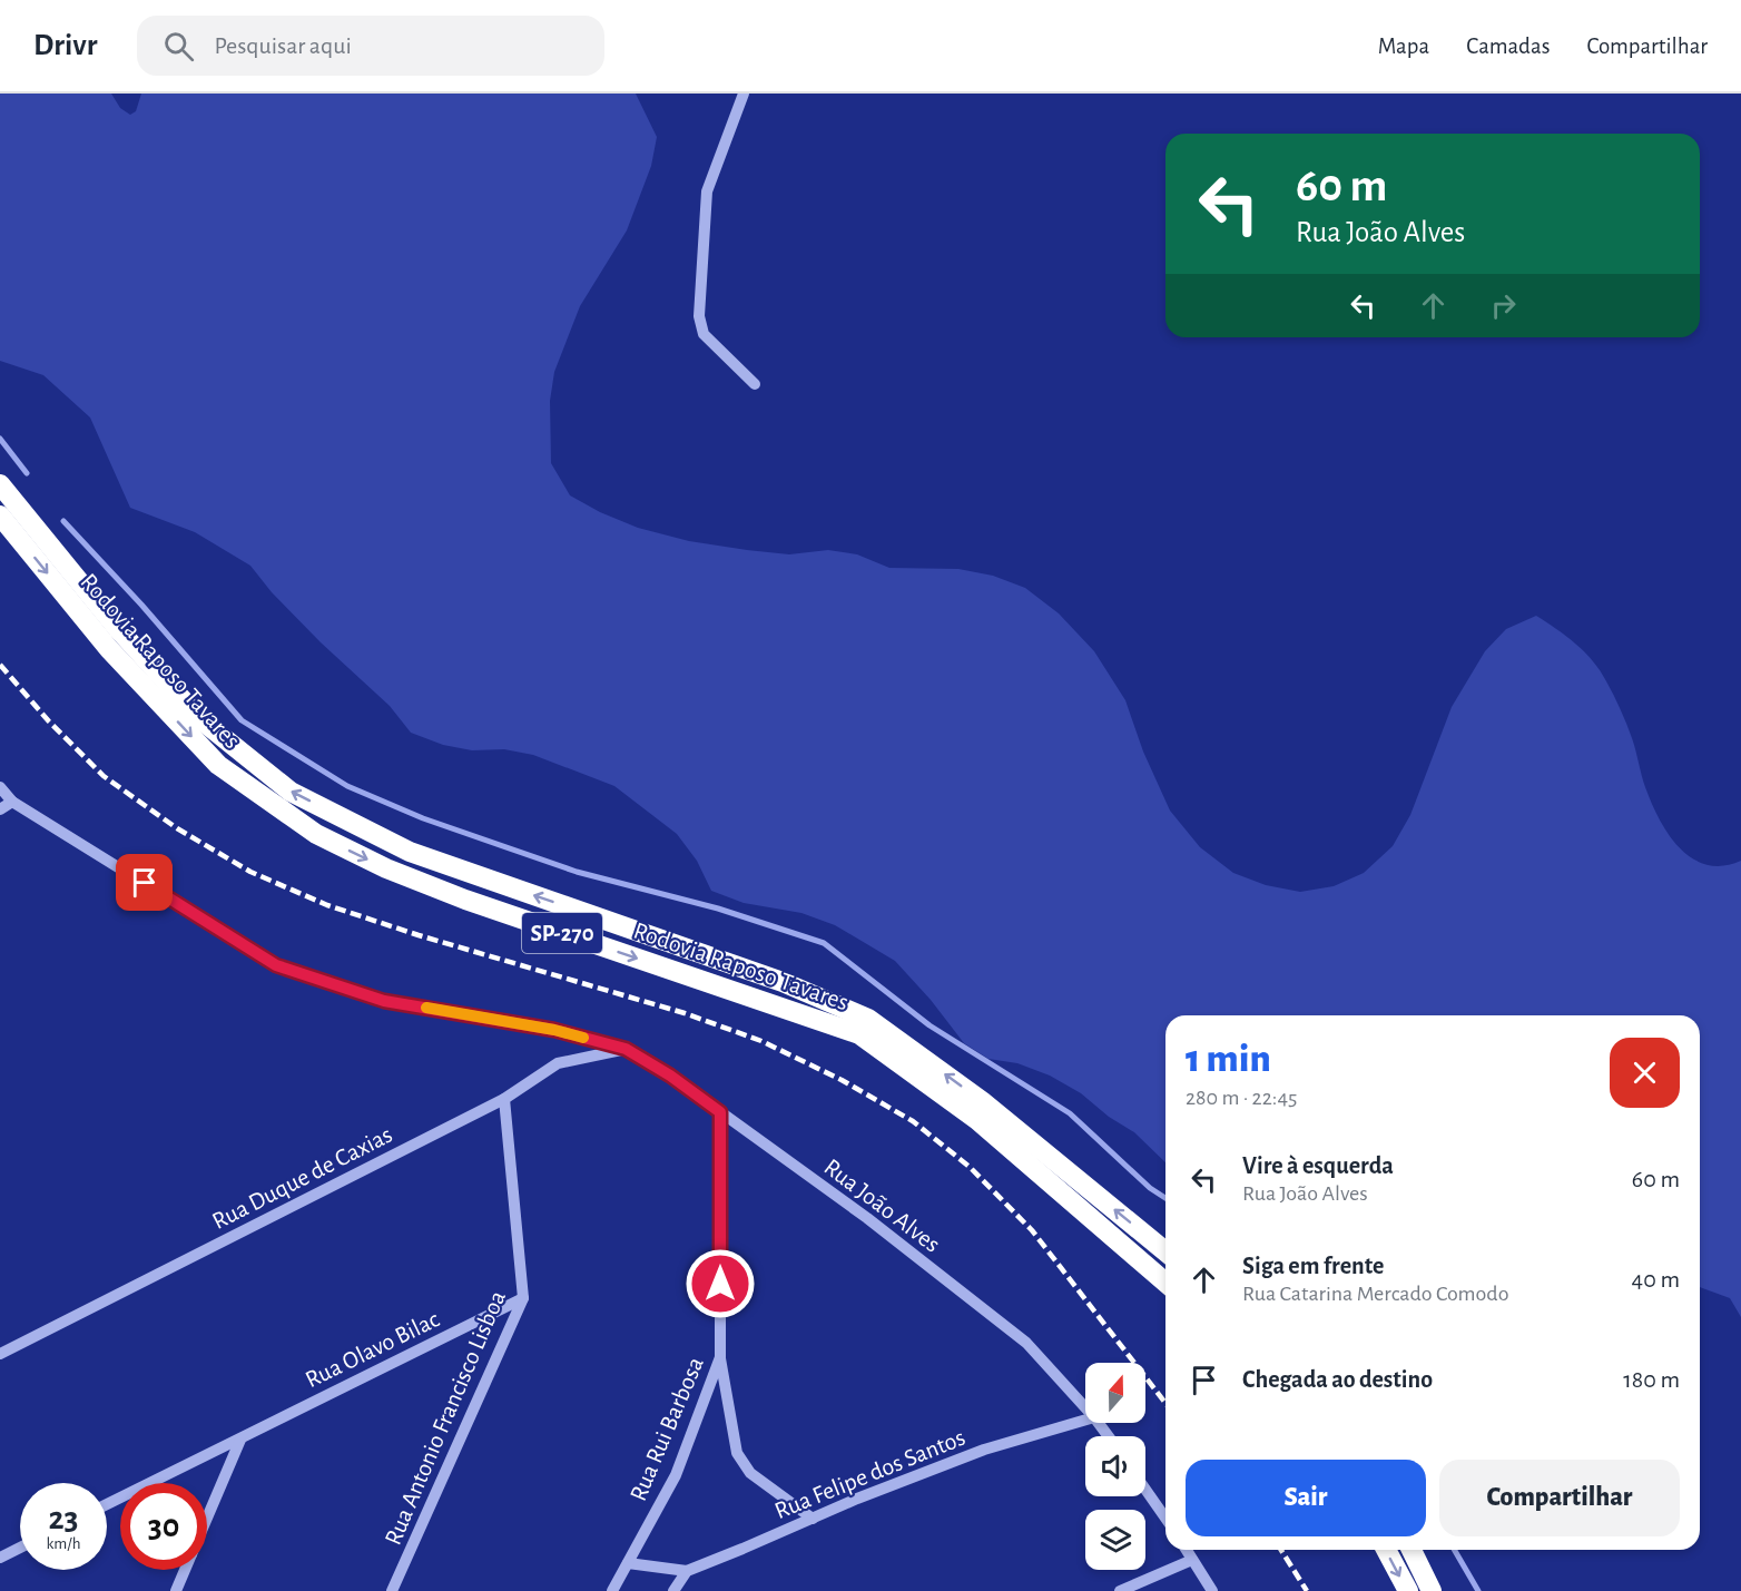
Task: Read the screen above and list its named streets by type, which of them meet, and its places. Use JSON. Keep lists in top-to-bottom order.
{
  "streets": {
    "highway": ["Rodovia Raposo Tavares", "SP-270"],
    "street": [
      "Rua Duque de Caxias",
      "Rua João Alves",
      "Rua Olavo Bilac",
      "Rua Antonio Francisco Lisboa",
      "Rua Rui Barbosa",
      "Rua Felipe dos Santos"
    ]
  },
  "crossings": [
    ["Rua Duque de Caxias", "Rua João Alves"],
    ["Rua Duque de Caxias", "Rua Antonio Francisco Lisboa"],
    ["Rua João Alves", "Rua Rui Barbosa"],
    ["Rua Olavo Bilac", "Rua Antonio Francisco Lisboa"]
  ],
  "north": "top",
  "page": {
    "header": "Drivr",
    "search": "Pesquisar aqui",
    "nav": ["Mapa", "Camadas", "Compartilhar"],
    "turn": ["60 m", "Rua João Alves"],
    "heading": ["1 min", "280 m · 22:45"],
    "list": [
      {
        "name": "Vire à esquerda",
        "note": "Rua João Alves",
        "value": "60 m"
      },
      {
        "name": "Siga em frente",
        "note": "Rua Catarina Mercado Comodo",
        "value": "40 m"
      },
      {
        "name": "Chegada ao destino",
        "value": "180 m"
      }
    ],
    "buttons": ["Sair", "Compartilhar"],
    "speed": "23 km/h",
    "limit": "30"
  }
}
